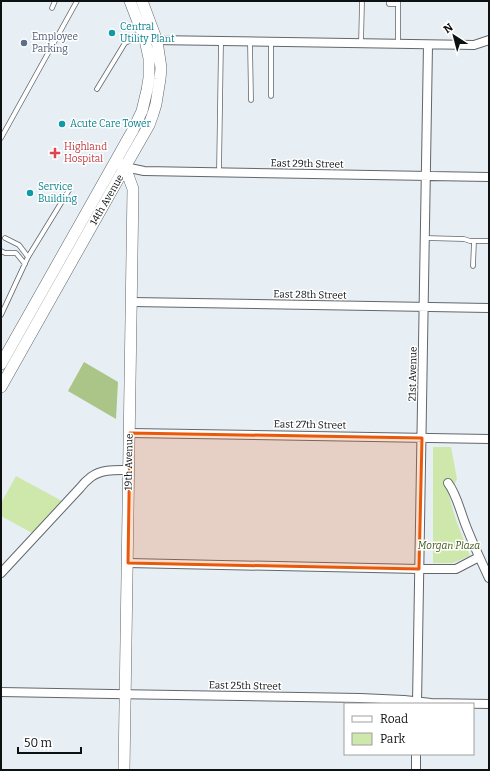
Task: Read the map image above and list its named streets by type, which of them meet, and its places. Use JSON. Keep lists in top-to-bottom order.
{
  "streets": {
    "main road": ["14th Avenue", "19th Avenue"],
    "street": [
      "East 29th Street",
      "East 28th Street",
      "21st Avenue",
      "East 27th Street",
      "East 25th Street"
    ]
  },
  "crossings": [
    ["East 29th Street", "14th Avenue"],
    ["East 29th Street", "21st Avenue"],
    ["East 29th Street", "19th Avenue"],
    ["14th Avenue", "19th Avenue"],
    ["East 28th Street", "21st Avenue"],
    ["East 28th Street", "19th Avenue"],
    ["21st Avenue", "East 27th Street"],
    ["21st Avenue", "East 25th Street"],
    ["East 27th Street", "19th Avenue"],
    ["19th Avenue", "East 25th Street"]
  ],
  "parks": ["Morgan Plaza"],
  "places": {
    "other": [
      "Central Utility Plant",
      "Employee Parking",
      "Acute Care Tower",
      "Service Building"
    ],
    "health": ["Highland Hospital"]
  },
  "legend": ["Road", "Park"],
  "scale_bar": "50 m",
  "north": "top left"
}
